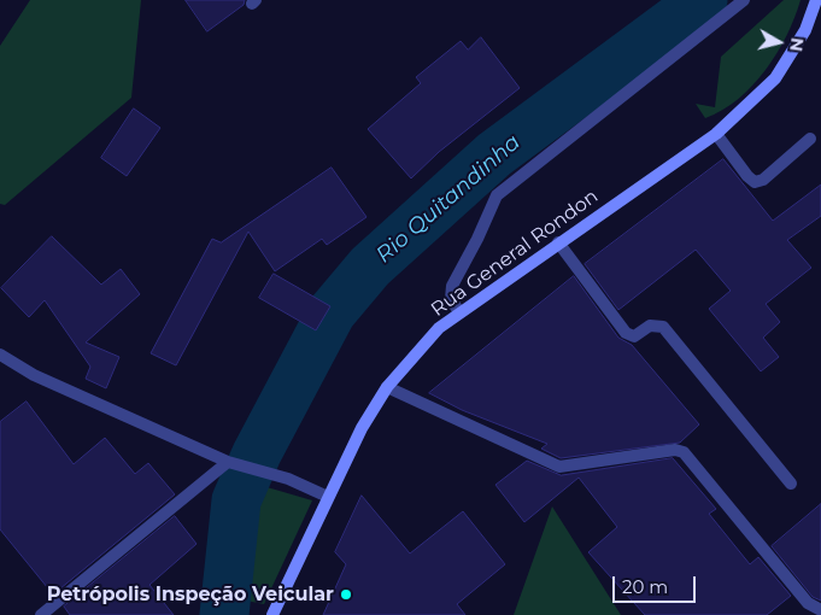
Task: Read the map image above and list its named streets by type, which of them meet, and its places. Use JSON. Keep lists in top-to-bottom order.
{
  "streets": {
    "main road": ["Rua General Rondon"]
  },
  "water": ["Rio Quitandinha"],
  "places": ["Petrópolis Inspeção Veicular"],
  "scale_bar": "20 m",
  "north": "right"
}
